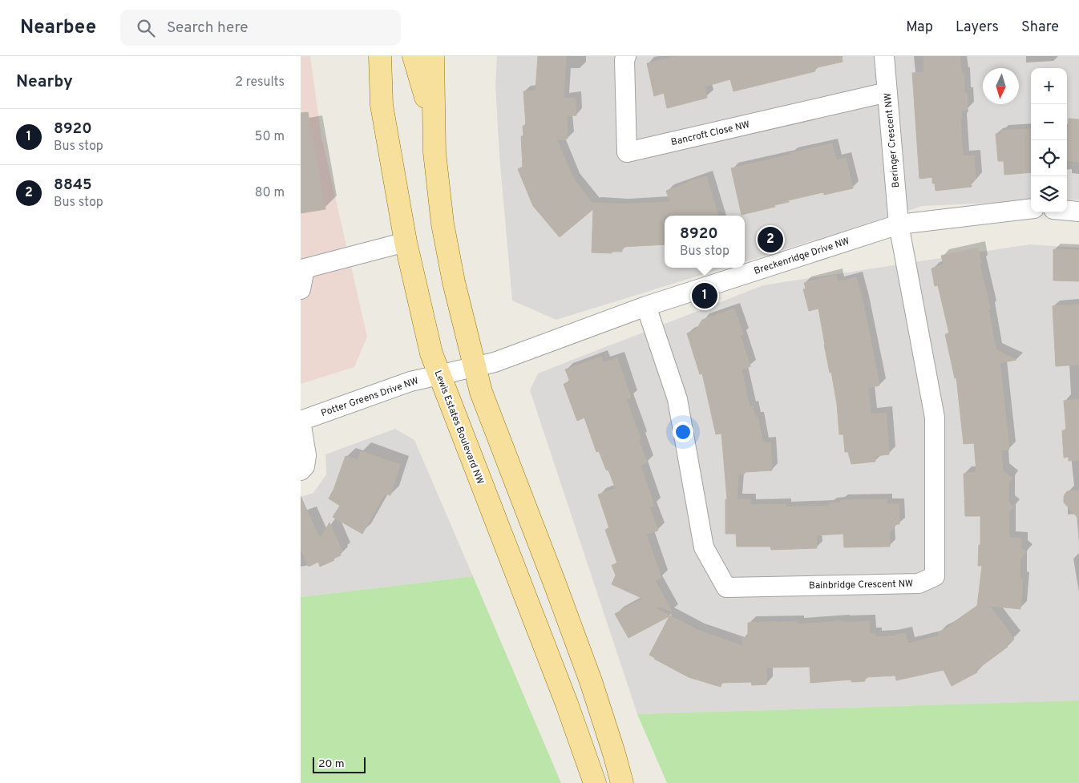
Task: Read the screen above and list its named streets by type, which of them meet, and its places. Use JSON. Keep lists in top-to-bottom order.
{
  "streets": {
    "main road": ["Lewis Estates Boulevard NW"],
    "street": [
      "Bancroft Close NW",
      "Beringer Crescent NW",
      "Breckenridge Drive NW",
      "Potter Greens Drive NW",
      "Bainbridge Crescent NW"
    ]
  },
  "crossings": [
    ["Bancroft Close NW", "Beringer Crescent NW"],
    ["Beringer Crescent NW", "Breckenridge Drive NW"],
    ["Beringer Crescent NW", "Bainbridge Crescent NW"],
    ["Breckenridge Drive NW", "Potter Greens Drive NW"],
    ["Breckenridge Drive NW", "Lewis Estates Boulevard NW"],
    ["Breckenridge Drive NW", "Bainbridge Crescent NW"],
    ["Potter Greens Drive NW", "Lewis Estates Boulevard NW"]
  ],
  "scale_bar": "20 m",
  "north": "bottom",
  "page": {
    "header": "Nearbee",
    "search": "Search here",
    "nav": ["Map", "Layers", "Share"],
    "heading": ["Nearby", "2 results"],
    "map_buttons": ["+", "−"],
    "list": [
      {
        "mark": "1",
        "name": "8920",
        "note": "Bus stop",
        "value": "50 m"
      },
      {
        "mark": "2",
        "name": "8845",
        "note": "Bus stop",
        "value": "80 m"
      }
    ],
    "popup": ["8920", "Bus stop"],
    "pins": ["2", "1"],
    "scale": "20 m"
  }
}
